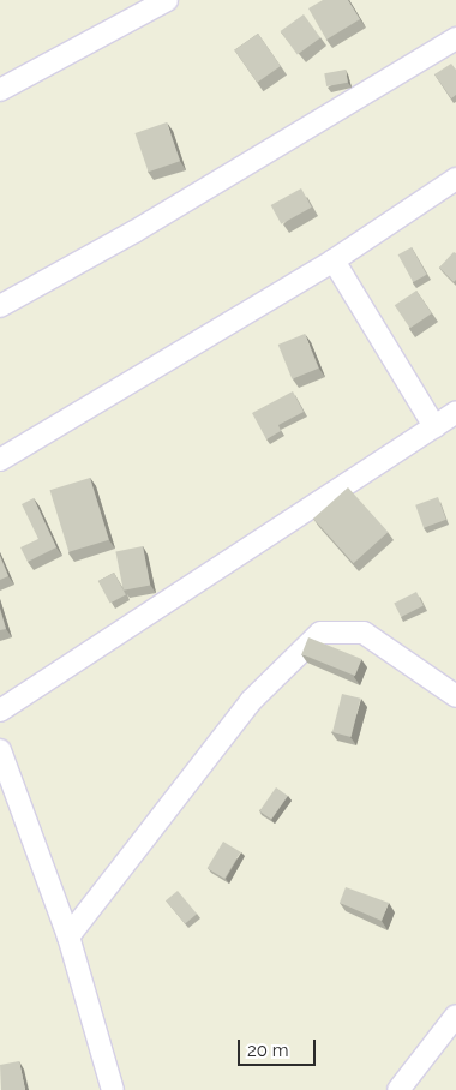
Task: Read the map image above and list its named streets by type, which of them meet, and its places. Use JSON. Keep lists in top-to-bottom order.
{
  "scale_bar": "20 m"
}
